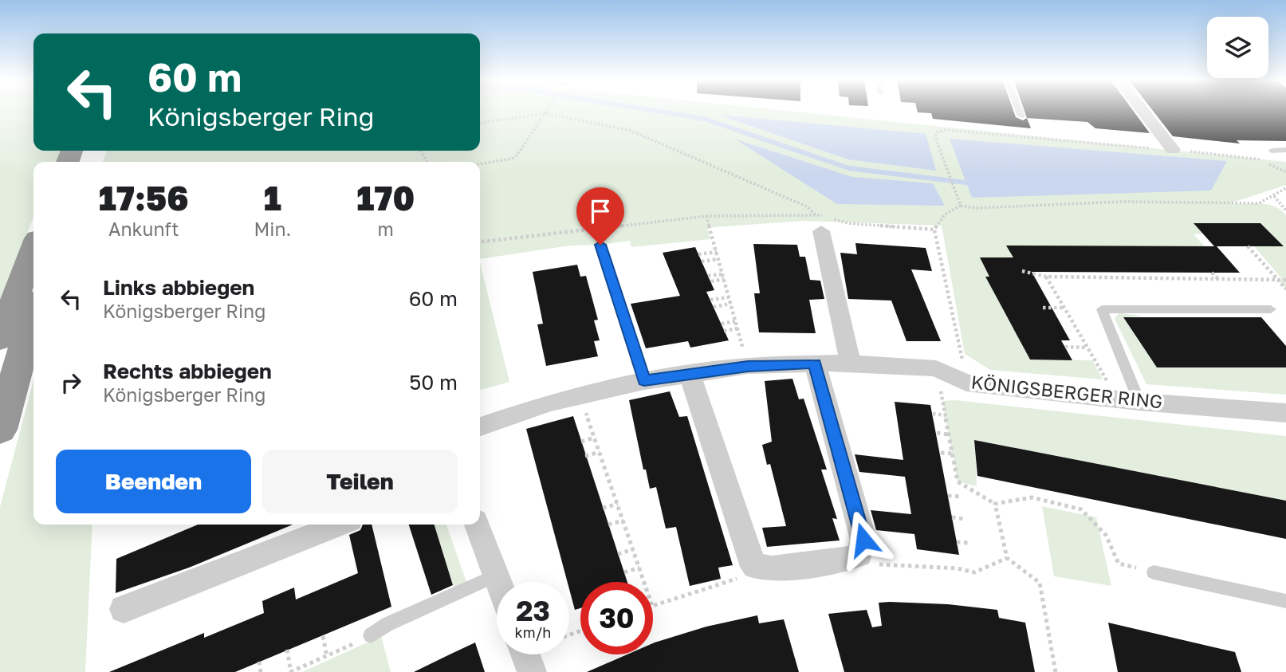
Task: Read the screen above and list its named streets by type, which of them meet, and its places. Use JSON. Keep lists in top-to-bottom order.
{
  "streets": {
    "street": ["KÖNIGSBERGER RING"]
  },
  "page": {
    "turn": ["60 m", "Königsberger Ring"],
    "eta": [
      "17:56",
      "Ankunft",
      "1",
      "Min.",
      "170",
      "m"
    ],
    "list": [
      {
        "name": "Links abbiegen",
        "note": "Königsberger Ring",
        "value": "60 m"
      },
      {
        "name": "Rechts abbiegen",
        "note": "Königsberger Ring",
        "value": "50 m"
      }
    ],
    "buttons": ["Beenden", "Teilen"],
    "speed": "23 km/h",
    "limit": "30"
  }
}
